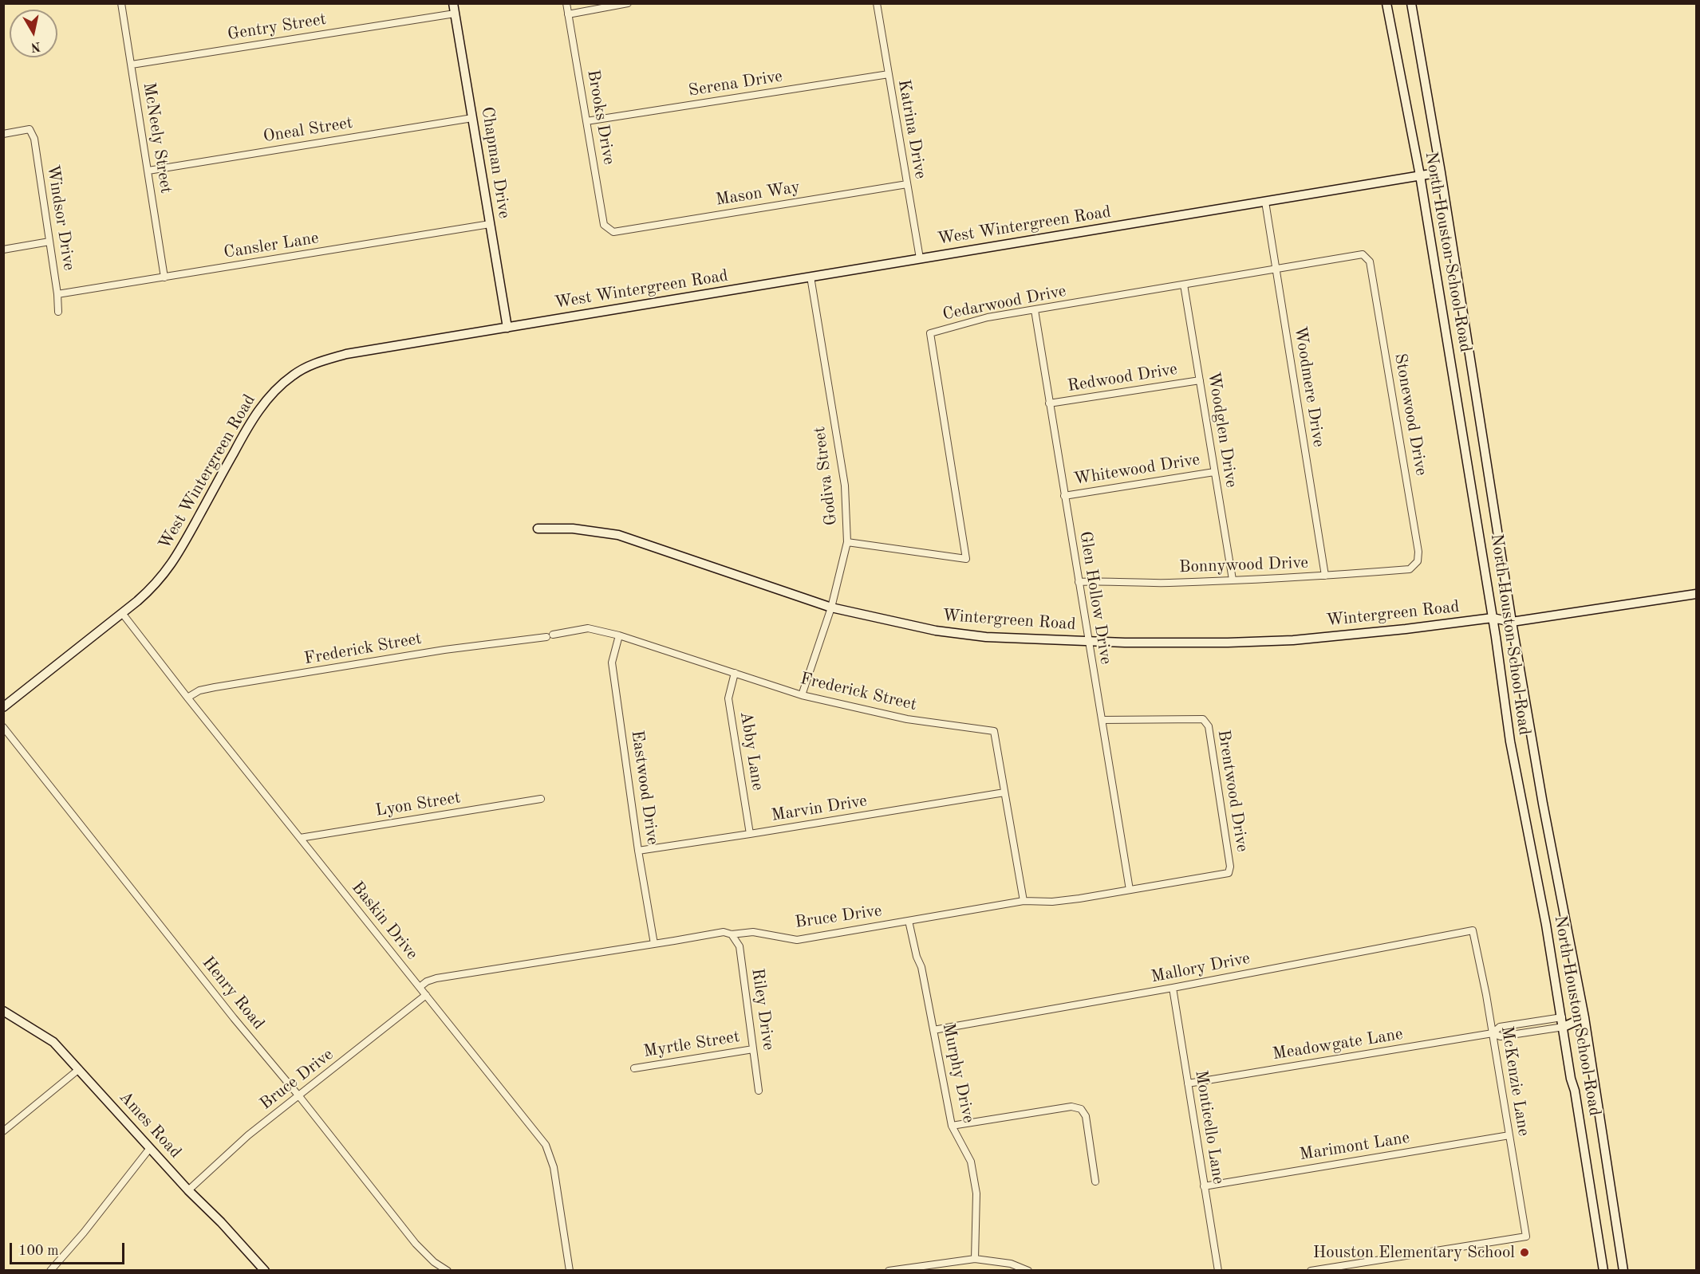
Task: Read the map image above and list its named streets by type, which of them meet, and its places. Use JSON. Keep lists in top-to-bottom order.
{
  "streets": {
    "main road": [
      "Chapman Drive",
      "West Wintergreen Road",
      "North Houston School Road",
      "Wintergreen Road",
      "Ames Road"
    ],
    "street": [
      "Gentry Street",
      "Serena Drive",
      "Brooks Drive",
      "Katrina Drive",
      "Oneal Street",
      "McNeely Street",
      "Mason Way",
      "Windsor Drive",
      "Cansler Lane",
      "Cedarwood Drive",
      "Redwood Drive",
      "Woodmere Drive",
      "Stonewood Drive",
      "Woodglen Drive",
      "Whitewood Drive",
      "Godiva Street",
      "Bonnywood Drive",
      "Glen Hollow Drive",
      "Frederick Street",
      "Abby Lane",
      "Eastwood Drive",
      "Brentwood Drive",
      "Lyon Street",
      "Marvin Drive",
      "Bruce Drive",
      "Baskin Drive",
      "Mallory Drive",
      "Henry Road",
      "Riley Drive",
      "Myrtle Street",
      "Meadowgate Lane",
      "Murphy Drive",
      "McKenzie Lane",
      "Monticello Lane",
      "Marimont Lane"
    ]
  },
  "crossings": [
    ["Gentry Street", "McNeely Street"],
    ["Gentry Street", "Chapman Drive"],
    ["Serena Drive", "Brooks Drive"],
    ["Serena Drive", "Katrina Drive"],
    ["Brooks Drive", "Mason Way"],
    ["Katrina Drive", "Mason Way"],
    ["Katrina Drive", "West Wintergreen Road"],
    ["Oneal Street", "McNeely Street"],
    ["Oneal Street", "Chapman Drive"],
    ["McNeely Street", "Cansler Lane"],
    ["Chapman Drive", "West Wintergreen Road"],
    ["Chapman Drive", "Cansler Lane"],
    ["Windsor Drive", "Cansler Lane"],
    ["West Wintergreen Road", "North Houston School Road"],
    ["West Wintergreen Road", "Woodmere Drive"],
    ["West Wintergreen Road", "Godiva Street"],
    ["West Wintergreen Road", "Baskin Drive"],
    ["North Houston School Road", "Wintergreen Road"],
    ["North Houston School Road", "Meadowgate Lane"],
    ["Cedarwood Drive", "Woodmere Drive"],
    ["Cedarwood Drive", "Stonewood Drive"],
    ["Cedarwood Drive", "Woodglen Drive"],
    ["Cedarwood Drive", "Godiva Street"],
    ["Cedarwood Drive", "Glen Hollow Drive"],
    ["Redwood Drive", "Woodglen Drive"],
    ["Redwood Drive", "Glen Hollow Drive"],
    ["Woodmere Drive", "Bonnywood Drive"],
    ["Stonewood Drive", "Bonnywood Drive"],
    ["Woodglen Drive", "Whitewood Drive"],
    ["Woodglen Drive", "Bonnywood Drive"],
    ["Whitewood Drive", "Glen Hollow Drive"],
    ["Godiva Street", "Wintergreen Road"],
    ["Godiva Street", "Frederick Street"],
    ["Bonnywood Drive", "Glen Hollow Drive"],
    ["Glen Hollow Drive", "Wintergreen Road"],
    ["Glen Hollow Drive", "Brentwood Drive"],
    ["Glen Hollow Drive", "Bruce Drive"],
    ["Frederick Street", "Abby Lane"],
    ["Frederick Street", "Eastwood Drive"],
    ["Frederick Street", "Marvin Drive"],
    ["Frederick Street", "Bruce Drive"],
    ["Frederick Street", "Baskin Drive"],
    ["Abby Lane", "Marvin Drive"],
    ["Eastwood Drive", "Marvin Drive"],
    ["Eastwood Drive", "Bruce Drive"],
    ["Brentwood Drive", "Bruce Drive"],
    ["Lyon Street", "Baskin Drive"],
    ["Bruce Drive", "Baskin Drive"],
    ["Bruce Drive", "Henry Road"],
    ["Bruce Drive", "Riley Drive"],
    ["Bruce Drive", "Murphy Drive"],
    ["Bruce Drive", "Ames Road"],
    ["Mallory Drive", "Murphy Drive"],
    ["Mallory Drive", "McKenzie Lane"],
    ["Mallory Drive", "Monticello Lane"],
    ["Riley Drive", "Myrtle Street"],
    ["Meadowgate Lane", "McKenzie Lane"],
    ["Meadowgate Lane", "Monticello Lane"],
    ["McKenzie Lane", "Marimont Lane"],
    ["Monticello Lane", "Marimont Lane"]
  ],
  "places": ["Houston Elementary School"],
  "scale_bar": "100 m",
  "north": "bottom"
}
